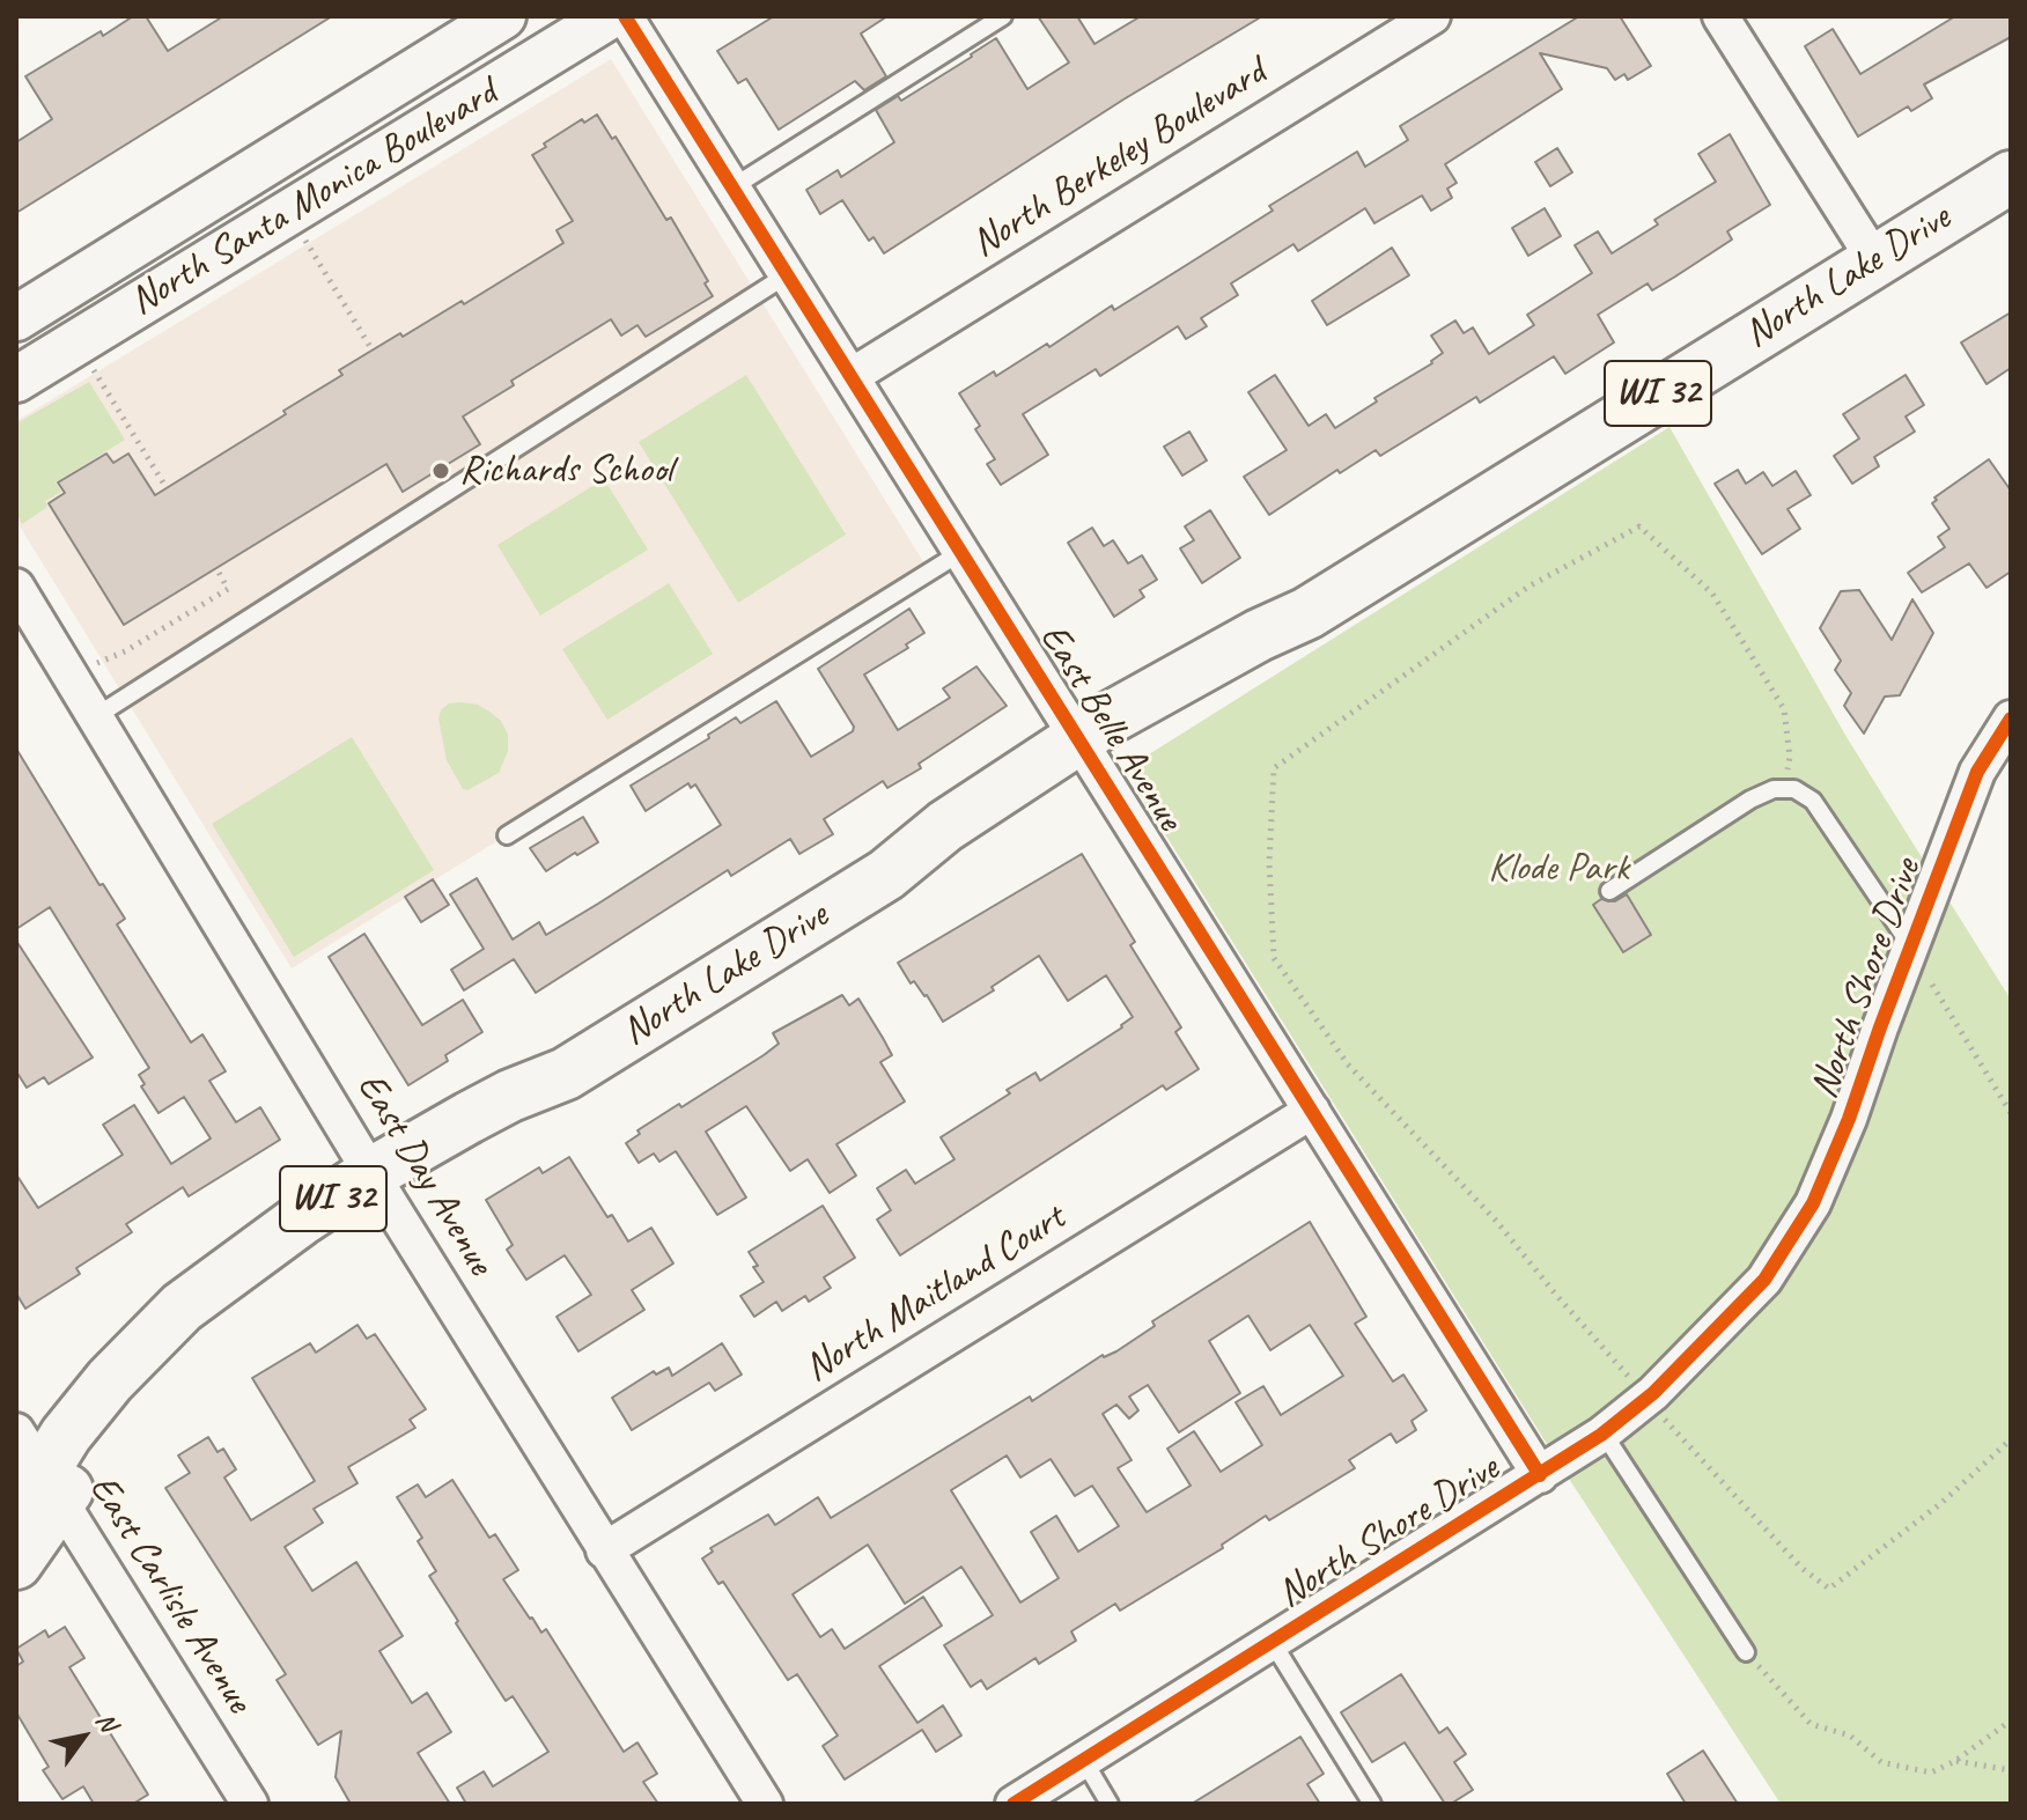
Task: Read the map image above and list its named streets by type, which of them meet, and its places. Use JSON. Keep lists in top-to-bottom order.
{
  "streets": {
    "main road": ["North Lake Drive", "WI 32"],
    "street": [
      "North Berkeley Boulevard",
      "North Santa Monica Boulevard",
      "East Belle Avenue",
      "North Shore Drive",
      "East Day Avenue",
      "North Maitland Court",
      "East Carlisle Avenue"
    ]
  },
  "crossings": [
    ["North Berkeley Boulevard", "East Belle Avenue"],
    ["North Lake Drive", "East Belle Avenue"],
    ["North Lake Drive", "East Day Avenue"],
    ["North Lake Drive", "East Carlisle Avenue"],
    ["East Belle Avenue", "North Shore Drive"],
    ["East Belle Avenue", "North Maitland Court"],
    ["East Day Avenue", "North Maitland Court"]
  ],
  "parks": ["Klode Park"],
  "places": ["Richards School"],
  "north": "top right"
}
